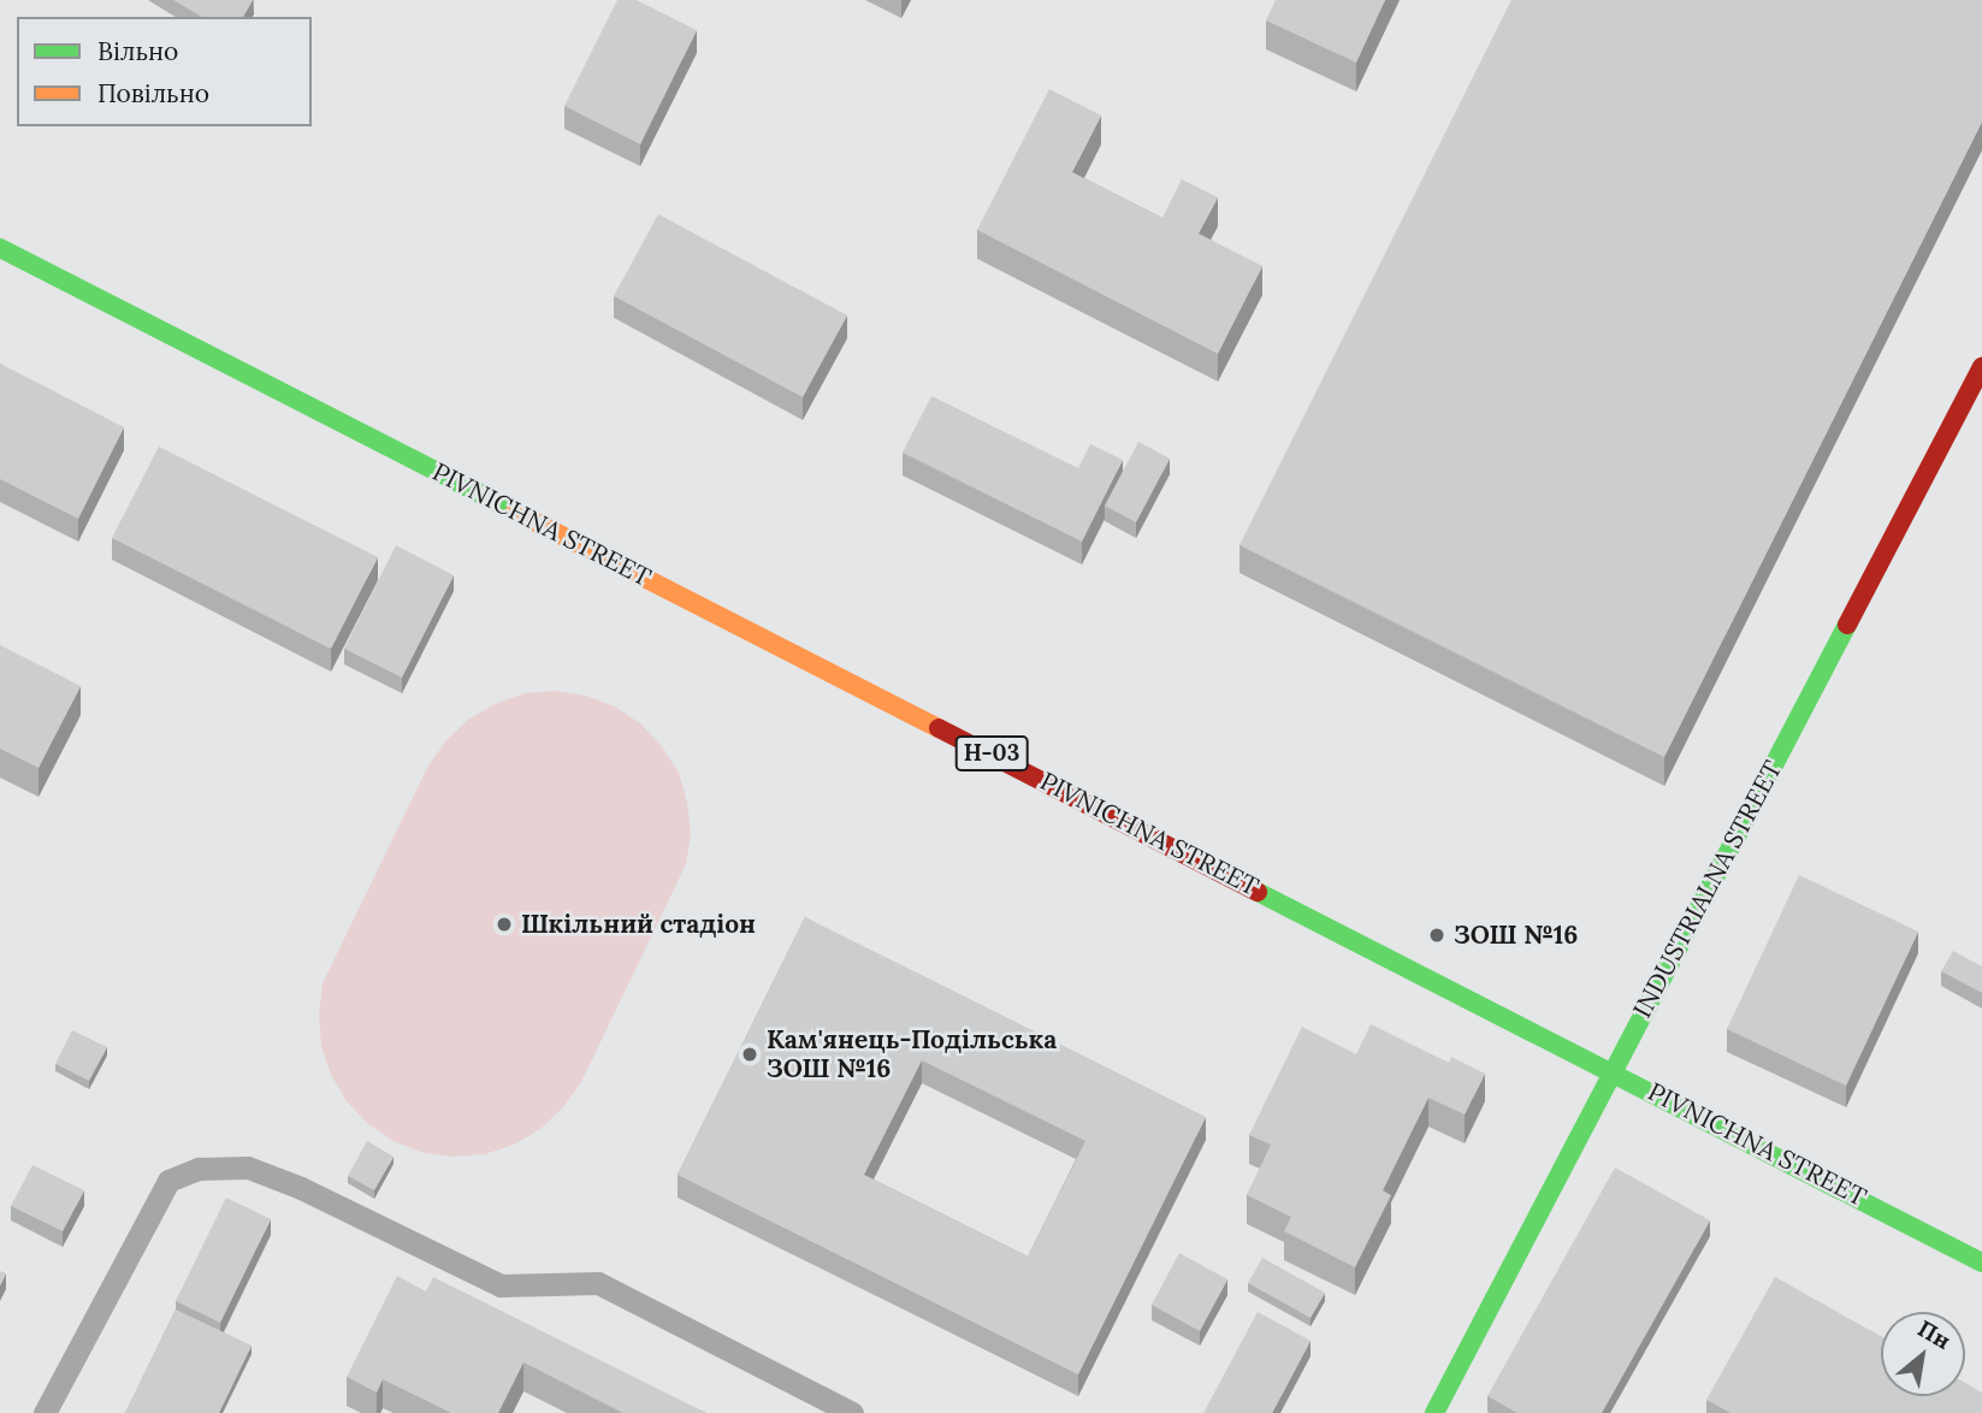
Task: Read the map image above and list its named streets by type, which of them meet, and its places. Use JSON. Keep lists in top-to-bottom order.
{
  "streets": {
    "main road": ["PIVNICHNA STREET", "Н-03", "INDUSTRIALNA STREET"]
  },
  "crossings": [
    ["PIVNICHNA STREET", "INDUSTRIALNA STREET"]
  ],
  "places": ["Шкільний стадіон", "ЗОШ №16", "Кам'янець-Подільська ЗОШ №16"],
  "legend": ["Вільно", "Повільно"],
  "north": "top right"
}
